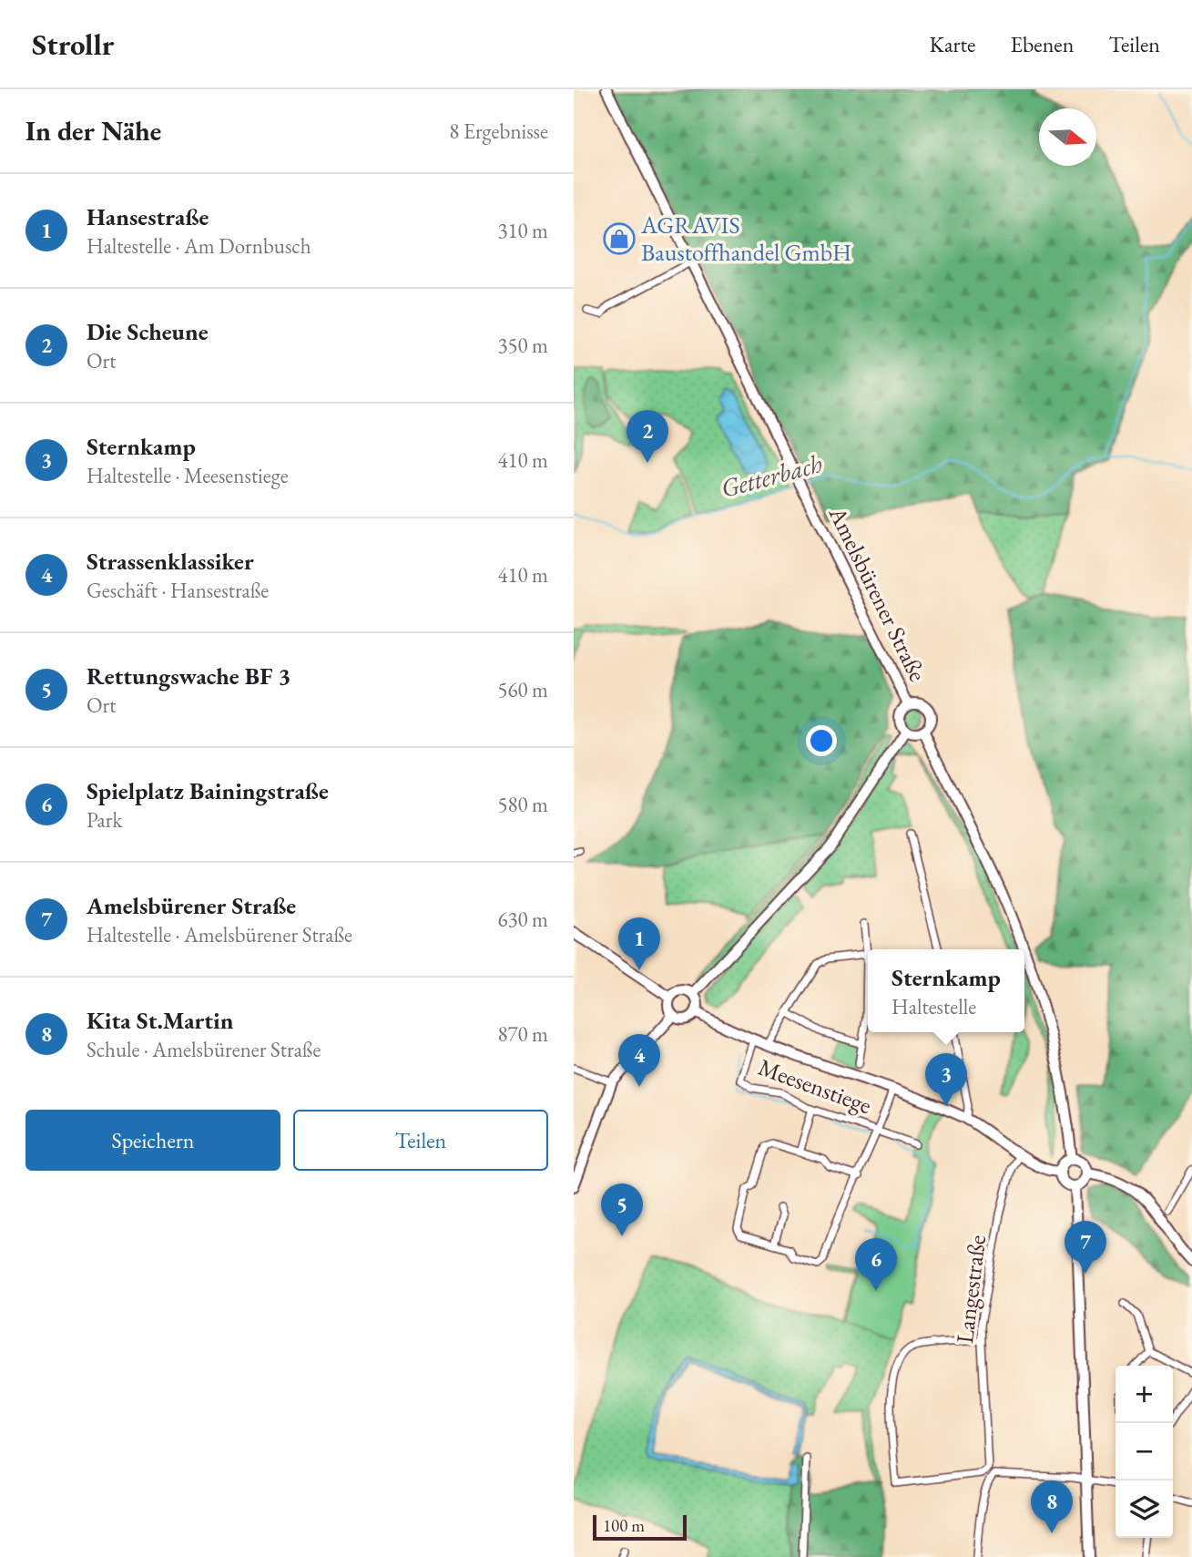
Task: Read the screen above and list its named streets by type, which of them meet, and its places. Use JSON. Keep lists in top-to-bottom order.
{
  "streets": {
    "street": ["Amelsbürener Straße", "Meesenstiege", "Langestraße"]
  },
  "crossings": [
    ["Amelsbürener Straße", "Meesenstiege"],
    ["Meesenstiege", "Langestraße"]
  ],
  "water": ["Getterbach"],
  "places": {
    "shop": ["AGRAVIS Baustoffhandel GmbH"]
  },
  "scale_bar": "100 m",
  "north": "right",
  "page": {
    "header": "Strollr",
    "nav": ["Karte", "Ebenen", "Teilen"],
    "heading": ["In der Nähe", "8 Ergebnisse"],
    "list": [
      {
        "mark": "1",
        "name": "Hansestraße",
        "note": "Haltestelle · Am Dornbusch",
        "value": "310 m"
      },
      {
        "mark": "2",
        "name": "Die Scheune",
        "note": "Ort",
        "value": "350 m"
      },
      {
        "mark": "3",
        "name": "Sternkamp",
        "note": "Haltestelle · Meesenstiege",
        "value": "410 m"
      },
      {
        "mark": "4",
        "name": "Strassenklassiker",
        "note": "Geschäft · Hansestraße",
        "value": "410 m"
      },
      {
        "mark": "5",
        "name": "Rettungswache BF 3",
        "note": "Ort",
        "value": "560 m"
      },
      {
        "mark": "6",
        "name": "Spielplatz Bainingstraße",
        "note": "Park",
        "value": "580 m"
      },
      {
        "mark": "7",
        "name": "Amelsbürener Straße",
        "note": "Haltestelle · Amelsbürener Straße",
        "value": "630 m"
      },
      {
        "mark": "8",
        "name": "Kita St.Martin",
        "note": "Schule · Amelsbürener Straße",
        "value": "870 m"
      }
    ],
    "pins": [
      "2",
      "1",
      "4",
      "3",
      "5",
      "7",
      "6",
      "8"
    ],
    "popup": ["Sternkamp", "Haltestelle"],
    "buttons": ["Speichern", "Teilen"],
    "map_buttons": ["+", "−"],
    "scale": "100 m"
  }
}
